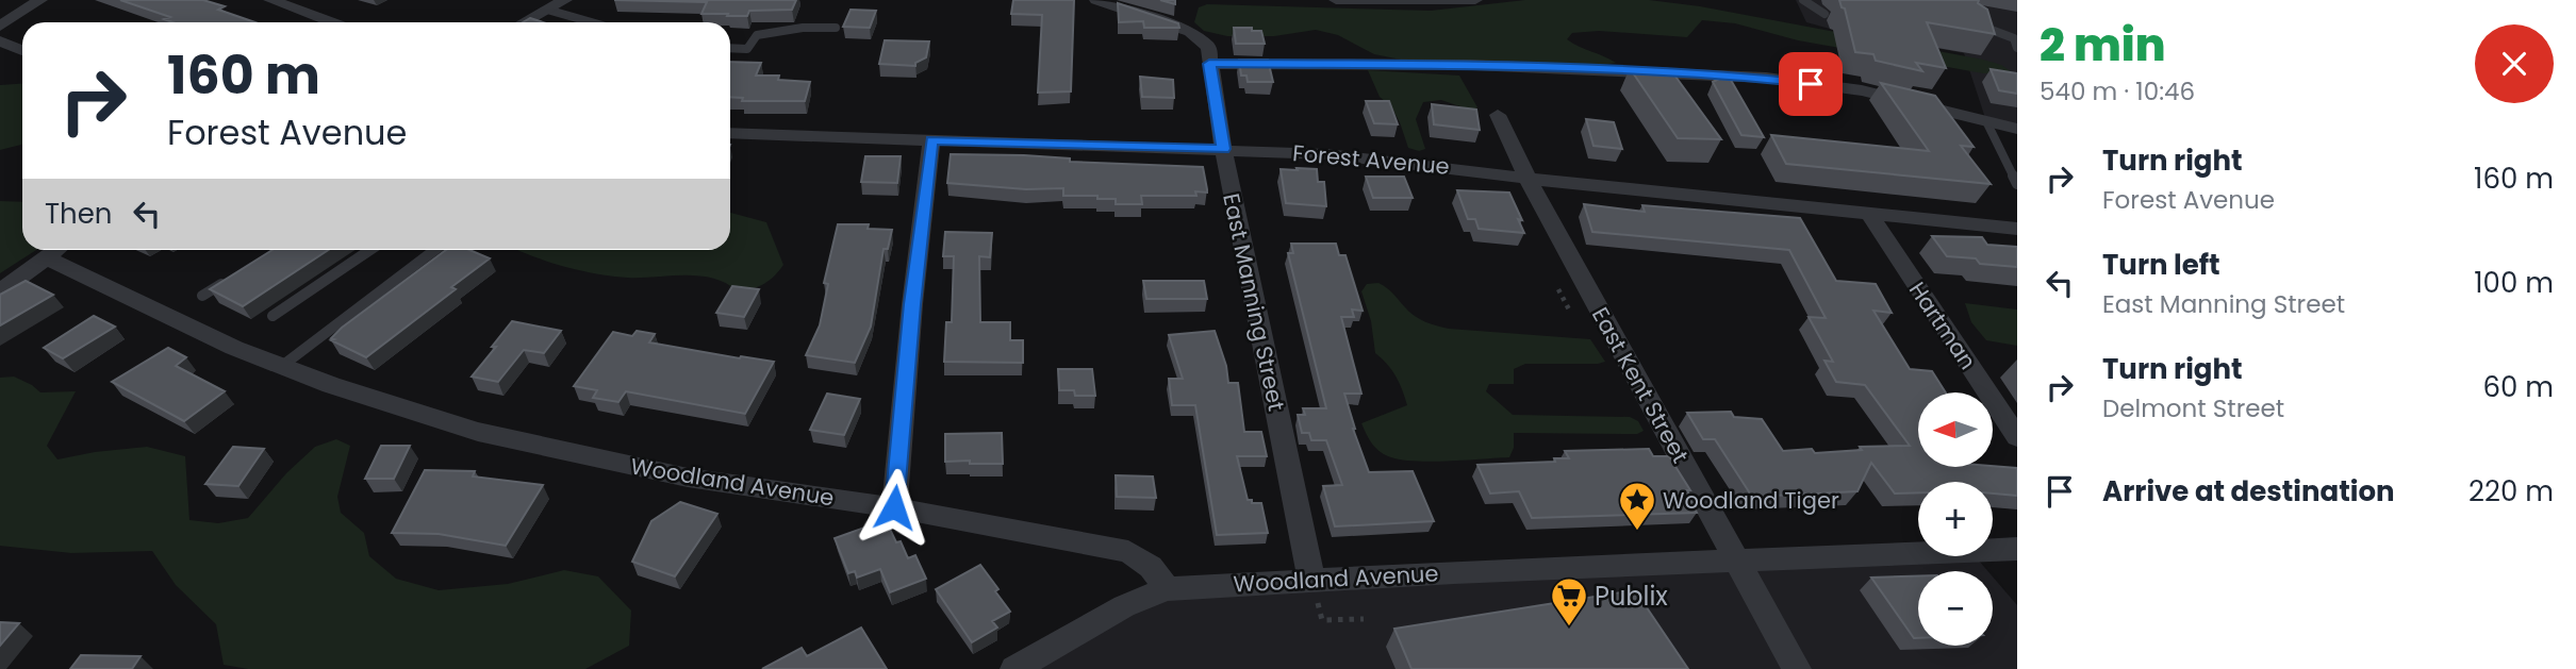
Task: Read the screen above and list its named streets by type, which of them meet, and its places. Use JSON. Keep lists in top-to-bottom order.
{
  "streets": {
    "street": [
      "Forest Avenue",
      "East Manning Street",
      "Hartman",
      "East Kent Street",
      "Woodland Avenue"
    ]
  },
  "crossings": [
    ["Forest Avenue", "East Manning Street"],
    ["Forest Avenue", "Hartman"],
    ["Forest Avenue", "East Kent Street"],
    ["East Manning Street", "Woodland Avenue"],
    ["East Kent Street", "Woodland Avenue"]
  ],
  "places": {
    "place": ["Woodland Tiger"],
    "supermarket": ["Publix"]
  },
  "north": "left",
  "page": {
    "heading": ["2 min", "540 m · 10:46"],
    "turn": ["160 m", "Forest Avenue"],
    "list": [
      {
        "name": "Turn right",
        "note": "Forest Avenue",
        "value": "160 m"
      },
      {
        "name": "Turn left",
        "note": "East Manning Street",
        "value": "100 m"
      },
      {
        "name": "Turn right",
        "note": "Delmont Street",
        "value": "60 m"
      },
      {
        "name": "Arrive at destination",
        "value": "220 m"
      }
    ],
    "then": "Then",
    "map_buttons": ["+", "−"]
  }
}
